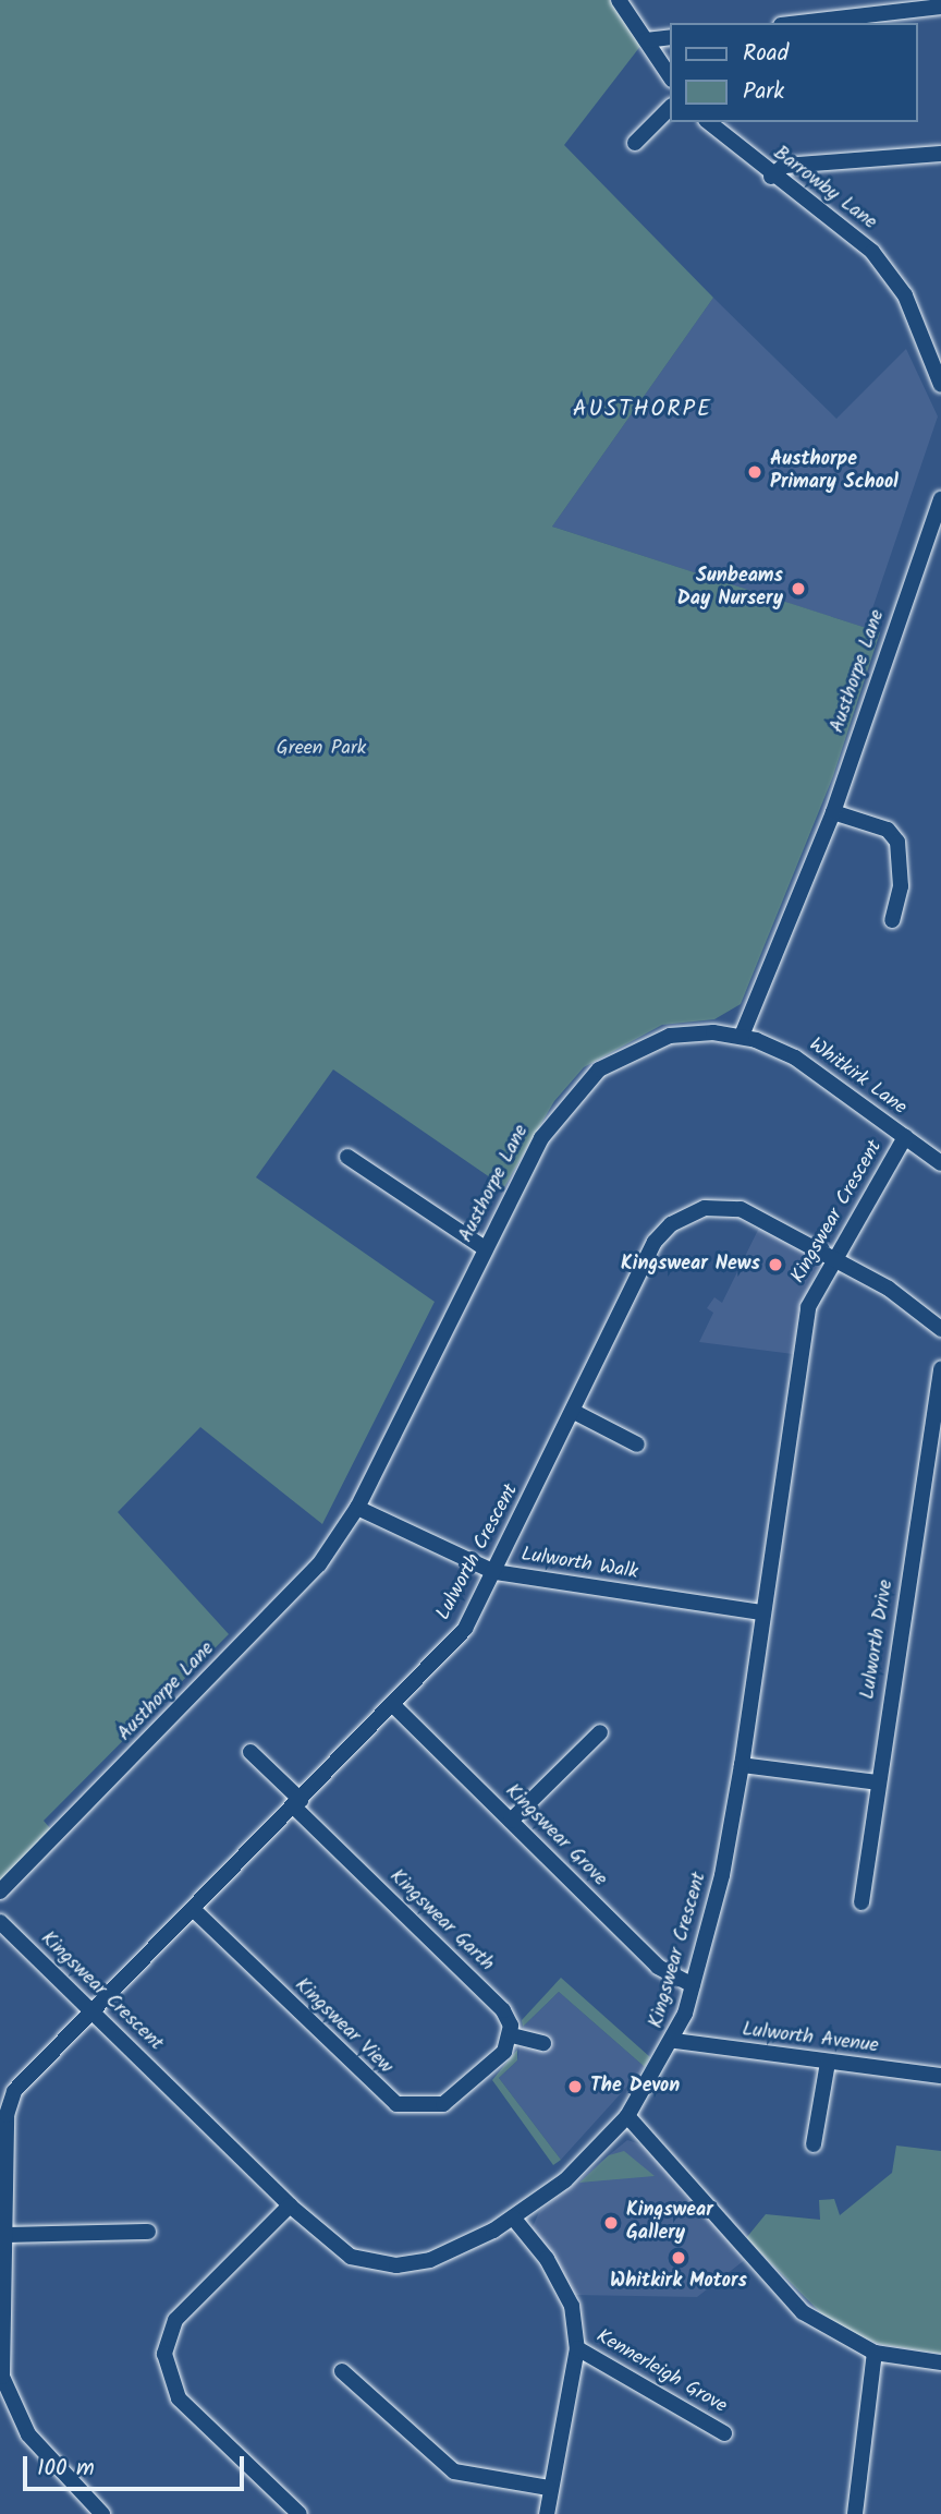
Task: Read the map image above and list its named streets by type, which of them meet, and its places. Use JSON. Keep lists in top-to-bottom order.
{
  "streets": {
    "street": [
      "Barrowby Lane",
      "Austhorpe Lane",
      "Whitkirk Lane",
      "Kingswear Crescent",
      "Lulworth Crescent",
      "Lulworth Walk",
      "Lulworth Drive",
      "Kingswear Grove",
      "Kingswear Garth",
      "Kingswear View",
      "Lulworth Avenue",
      "Kennerleigh Grove"
    ]
  },
  "crossings": [
    ["Austhorpe Lane", "Whitkirk Lane"],
    ["Austhorpe Lane", "Lulworth Walk"],
    ["Whitkirk Lane", "Kingswear Crescent"],
    ["Kingswear Crescent", "Lulworth Crescent"],
    ["Kingswear Crescent", "Lulworth Walk"],
    ["Kingswear Crescent", "Kingswear Grove"],
    ["Kingswear Crescent", "Lulworth Avenue"],
    ["Lulworth Crescent", "Lulworth Walk"],
    ["Lulworth Crescent", "Kingswear Grove"],
    ["Lulworth Crescent", "Kingswear Garth"],
    ["Lulworth Crescent", "Kingswear View"],
    ["Kingswear Garth", "Kingswear View"]
  ],
  "districts": ["AUSTHORPE"],
  "parks": ["Green Park"],
  "places": [
    "Austhorpe Primary School",
    "Sunbeams Day Nursery",
    "Kingswear News",
    "The Devon",
    "Kingswear Gallery",
    "Whitkirk Motors"
  ],
  "legend": ["Road", "Park"],
  "scale_bar": "100 m"
}
